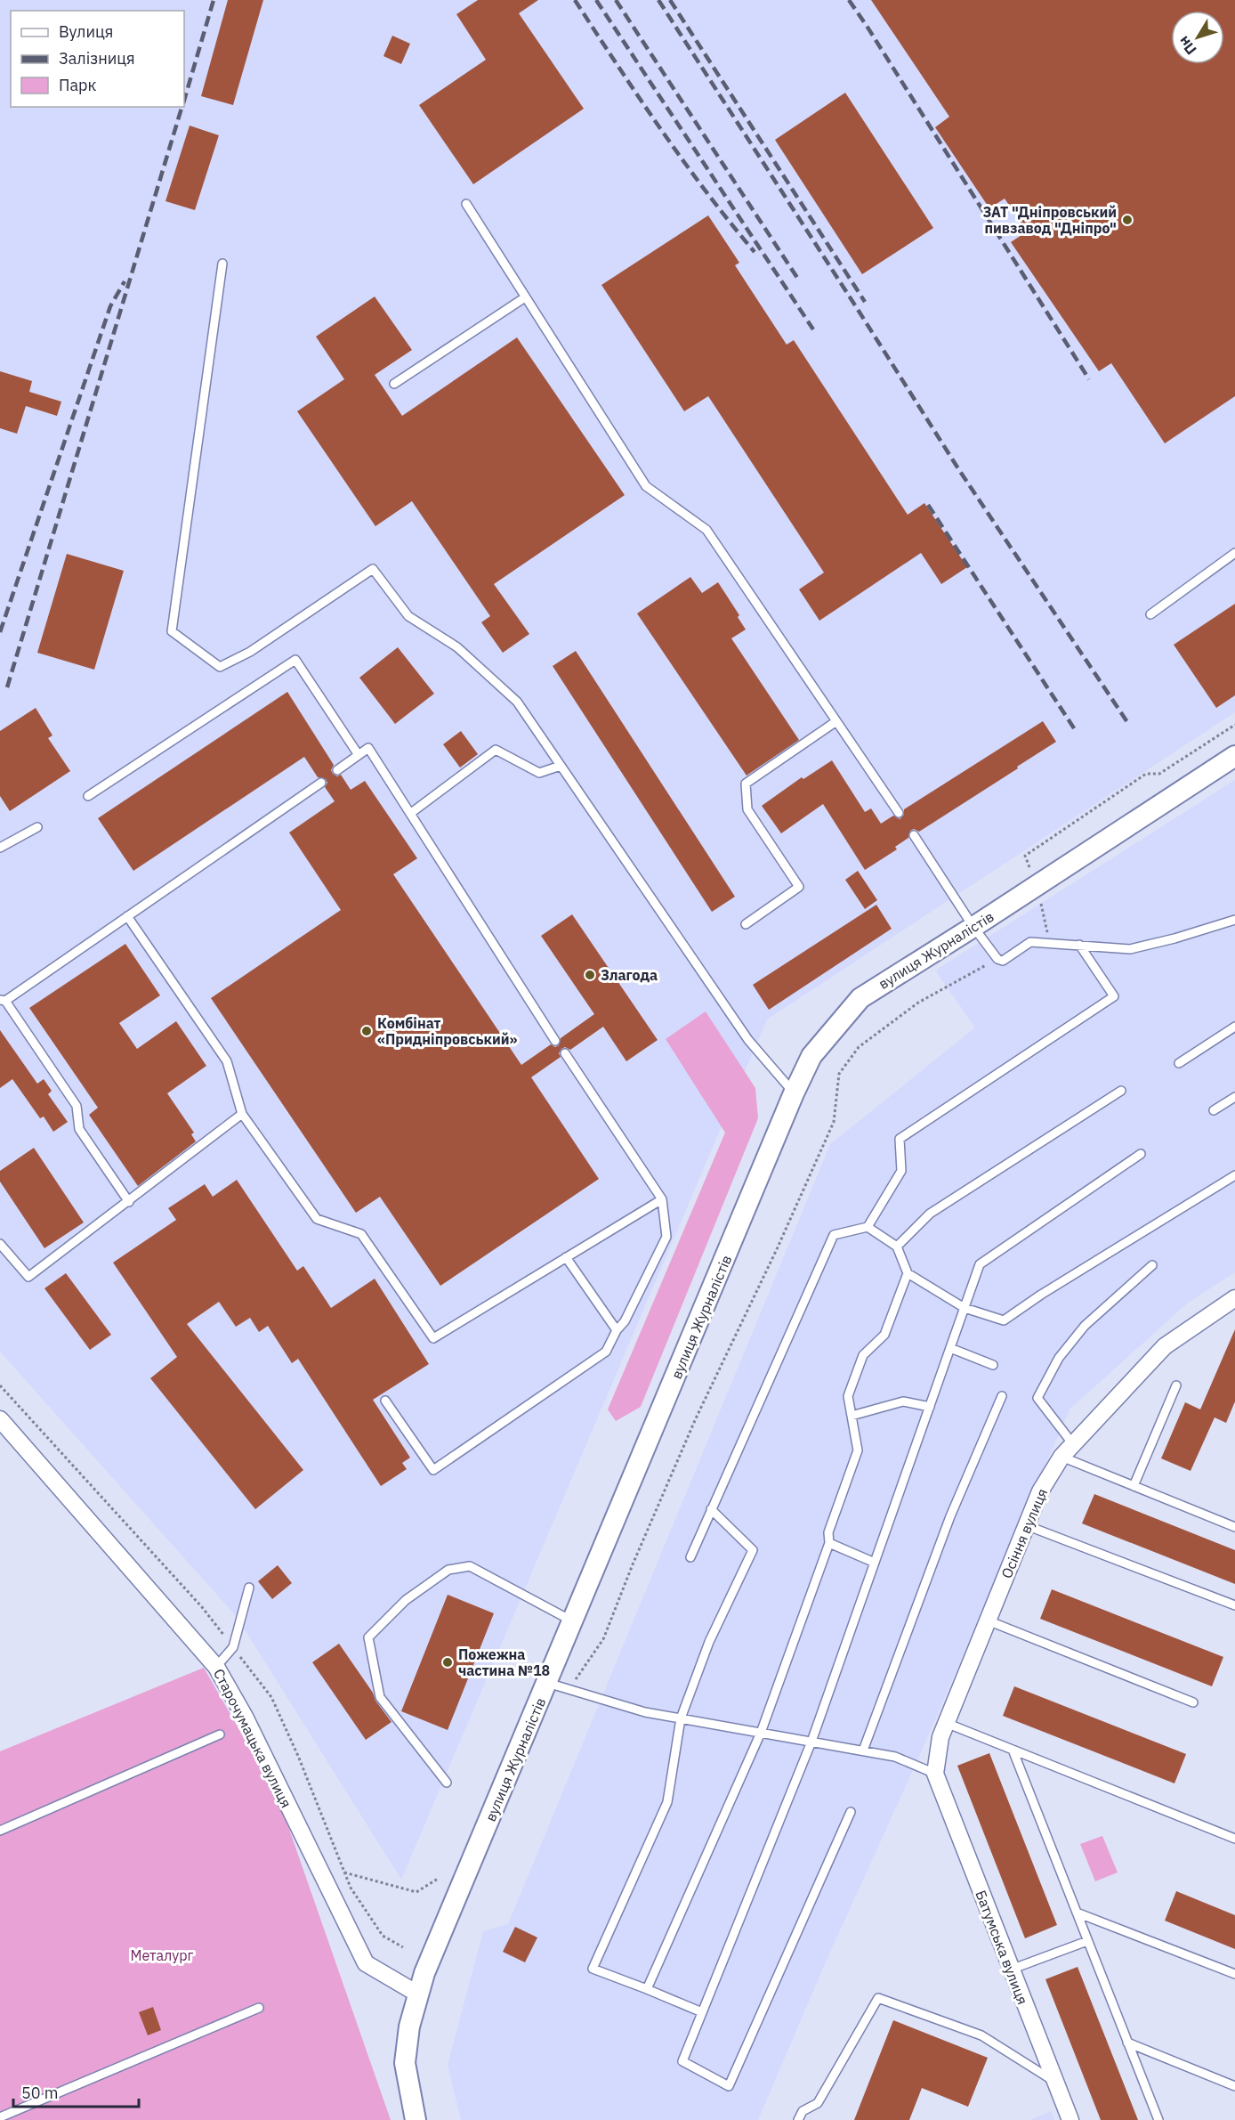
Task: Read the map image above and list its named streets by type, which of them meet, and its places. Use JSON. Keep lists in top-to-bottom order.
{
  "streets": {
    "street": [
      "вулиця Журналістів",
      "Осіння вулиця",
      "Старочумацька вулиця",
      "Батумська вулиця"
    ]
  },
  "crossings": [
    ["вулиця Журналістів", "Старочумацька вулиця"],
    ["Осіння вулиця", "Батумська вулиця"]
  ],
  "parks": ["Металург"],
  "places": [
    "ЗАТ \"Дніпровський пивзавод \"Дніпро\"",
    "Злагода",
    "Комбінат «Придніпровський»",
    "Пожежна частина №18"
  ],
  "legend": ["Вулиця", "Залізниця", "Парк"],
  "scale_bar": "50 m",
  "north": "bottom left"
}
